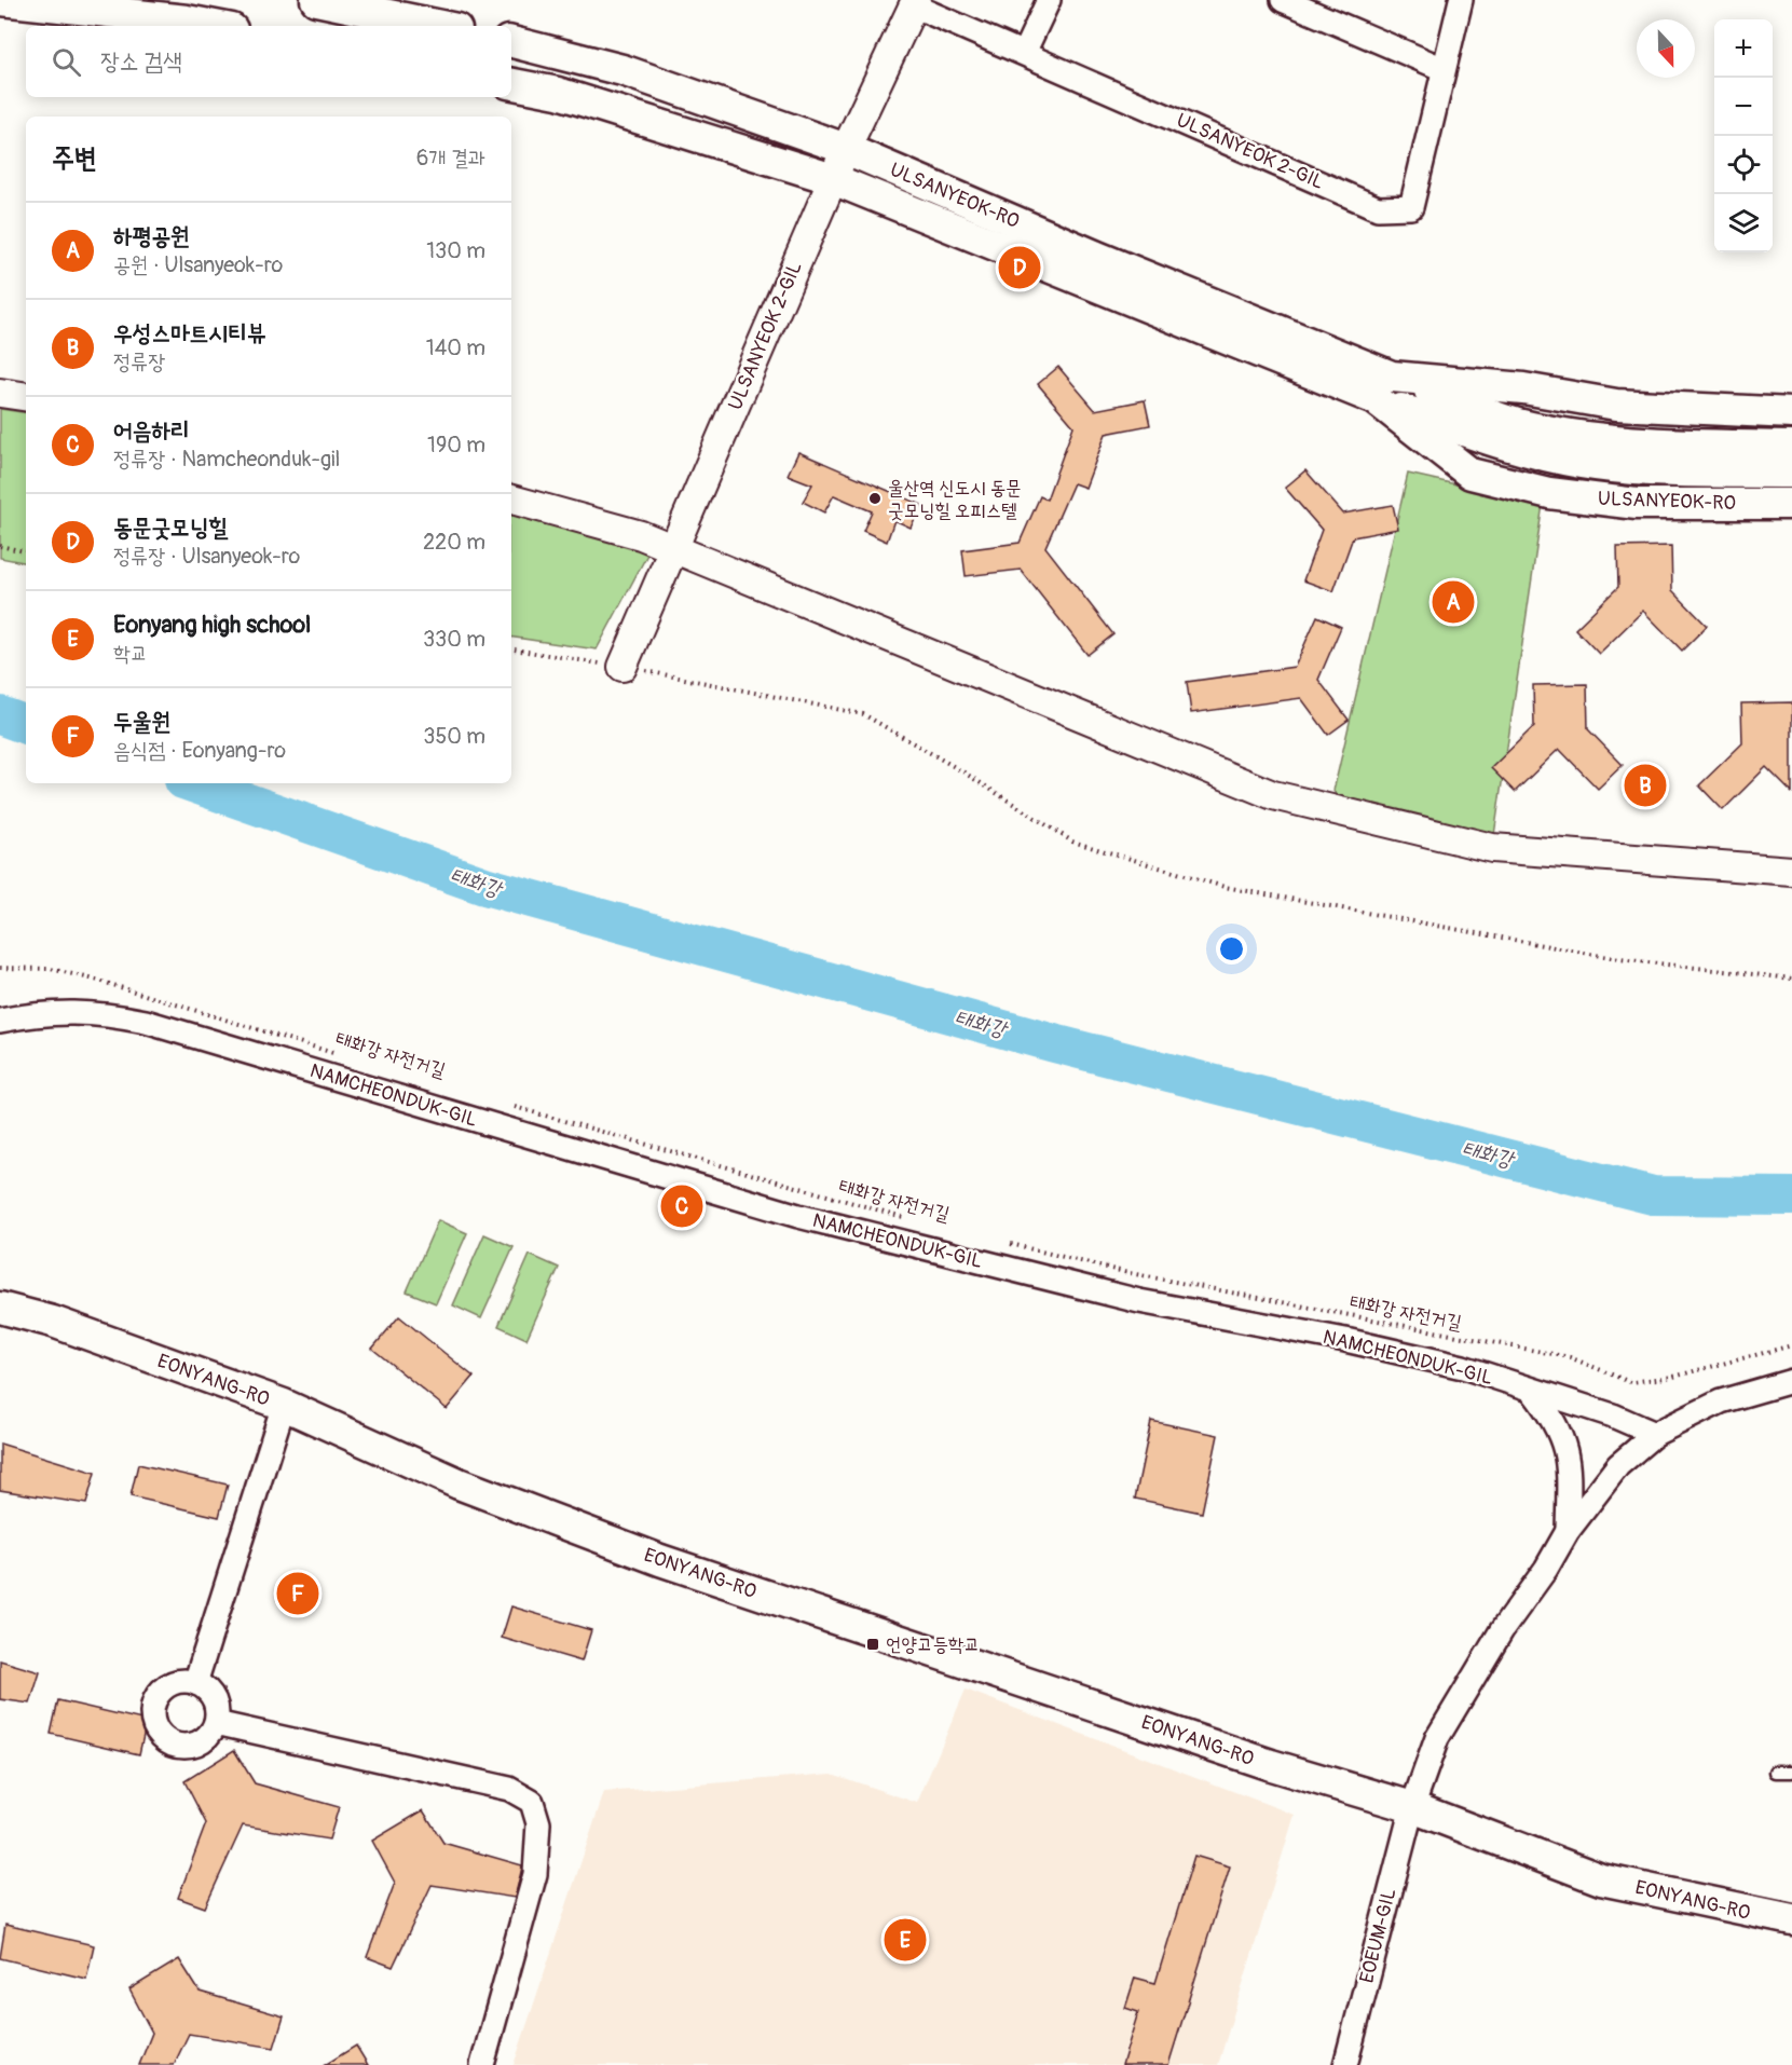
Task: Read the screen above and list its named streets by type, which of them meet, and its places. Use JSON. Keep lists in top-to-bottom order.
{
  "streets": {
    "main road": ["ULSANYEOK-RO", "EONYANG-RO"],
    "street": ["ULSANYEOK 2-GIL", "NAMCHEONDUK-GIL", "EOEUM-GIL"],
    "path": ["태화강 자전거길"]
  },
  "crossings": [
    ["ULSANYEOK 2-GIL", "ULSANYEOK-RO"],
    ["EONYANG-RO", "EOEUM-GIL"]
  ],
  "water": ["태화강"],
  "places": {
    "other": ["울산역 신도시 동문 굿모닝힐 오피스텔"],
    "transit": ["언양고등학교"]
  },
  "north": "bottom",
  "page": {
    "map_buttons": ["+", "−"],
    "search": "장소 검색",
    "heading": ["주변", "6개 결과"],
    "list": [
      {
        "mark": "A",
        "name": "하평공원",
        "note": "공원 · Ulsanyeok-ro",
        "value": "130 m"
      },
      {
        "mark": "B",
        "name": "우성스마트시티뷰",
        "note": "정류장",
        "value": "140 m"
      },
      {
        "mark": "C",
        "name": "어음하리",
        "note": "정류장 · Namcheonduk-gil",
        "value": "190 m"
      },
      {
        "mark": "D",
        "name": "동문굿모닝힐",
        "note": "정류장 · Ulsanyeok-ro",
        "value": "220 m"
      },
      {
        "mark": "E",
        "name": "Eonyang high school",
        "note": "학교",
        "value": "330 m"
      },
      {
        "mark": "F",
        "name": "두울원",
        "note": "음식점 · Eonyang-ro",
        "value": "350 m"
      }
    ],
    "pins": [
      "D",
      "A",
      "B",
      "C",
      "F",
      "E"
    ]
  }
}
